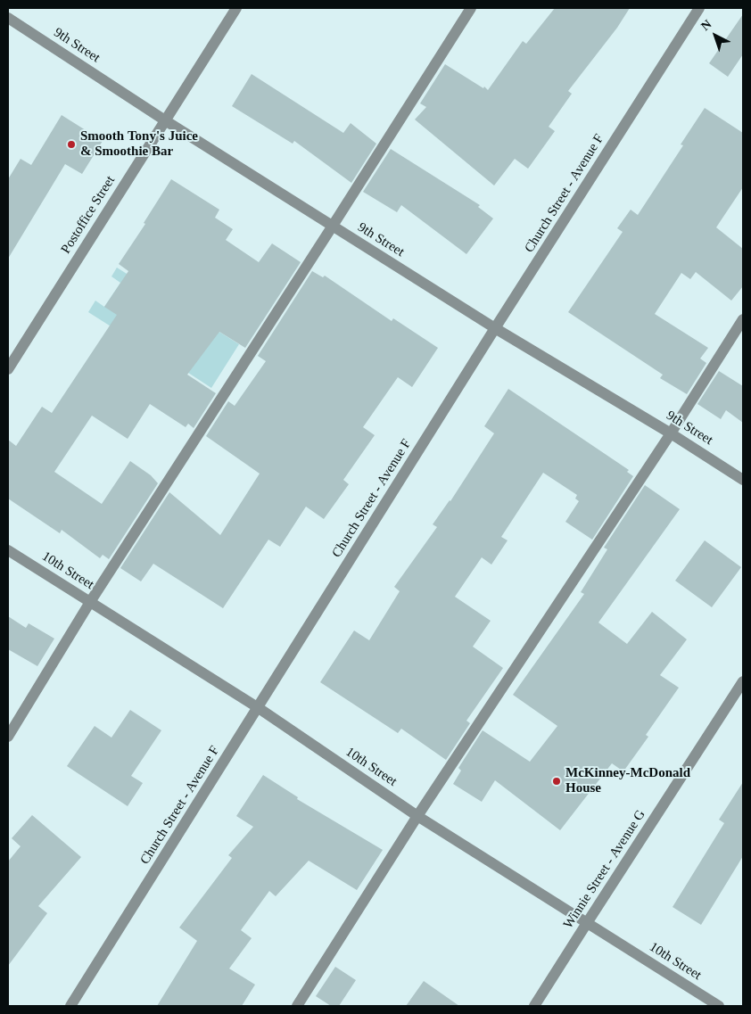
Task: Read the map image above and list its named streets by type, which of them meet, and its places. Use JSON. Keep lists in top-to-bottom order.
{
  "streets": {
    "street": [
      "9th Street",
      "Church Street - Avenue F",
      "Postoffice Street",
      "10th Street",
      "Winnie Street - Avenue G"
    ]
  },
  "crossings": [
    ["9th Street", "Church Street - Avenue F"],
    ["9th Street", "Postoffice Street"],
    ["Church Street - Avenue F", "10th Street"],
    ["10th Street", "Winnie Street - Avenue G"]
  ],
  "places": ["Smooth Tony's Juice & Smoothie Bar", "McKinney-McDonald House"],
  "north": "top left"
}
